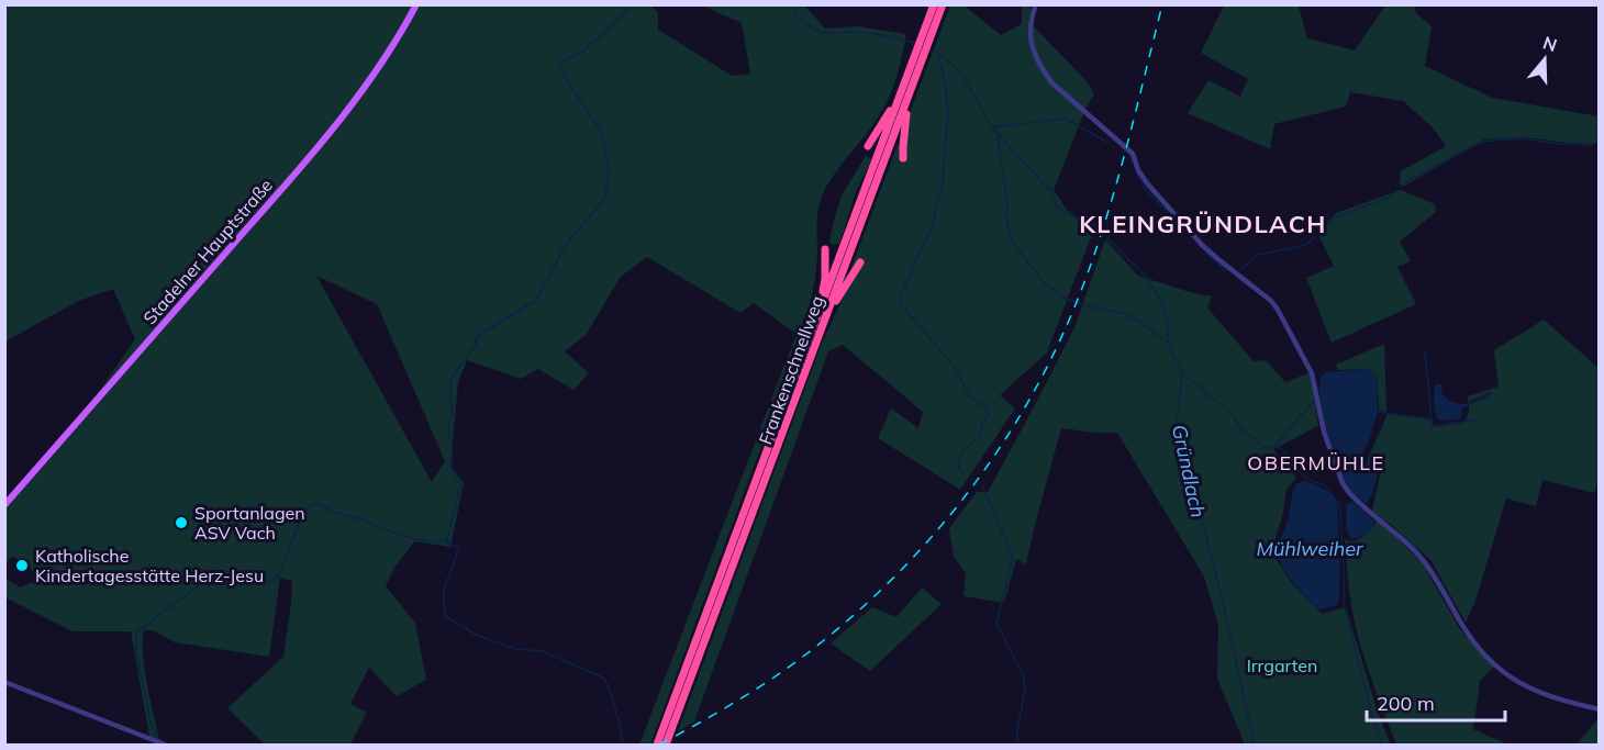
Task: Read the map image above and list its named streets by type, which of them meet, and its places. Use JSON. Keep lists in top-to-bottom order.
{
  "streets": {
    "highway": ["Frankenschnellweg"],
    "main road": ["Stadelner Hauptstraße"]
  },
  "districts": ["KLEINGRÜNDLACH", "OBERMÜHLE"],
  "water": ["Gründlach", "Mühlweiher"],
  "parks": ["Irrgarten"],
  "places": ["Sportanlagen ASV Vach", "Katholische Kindertagesstätte Herz-Jesu"],
  "scale_bar": "200 m",
  "north": "top"
}
